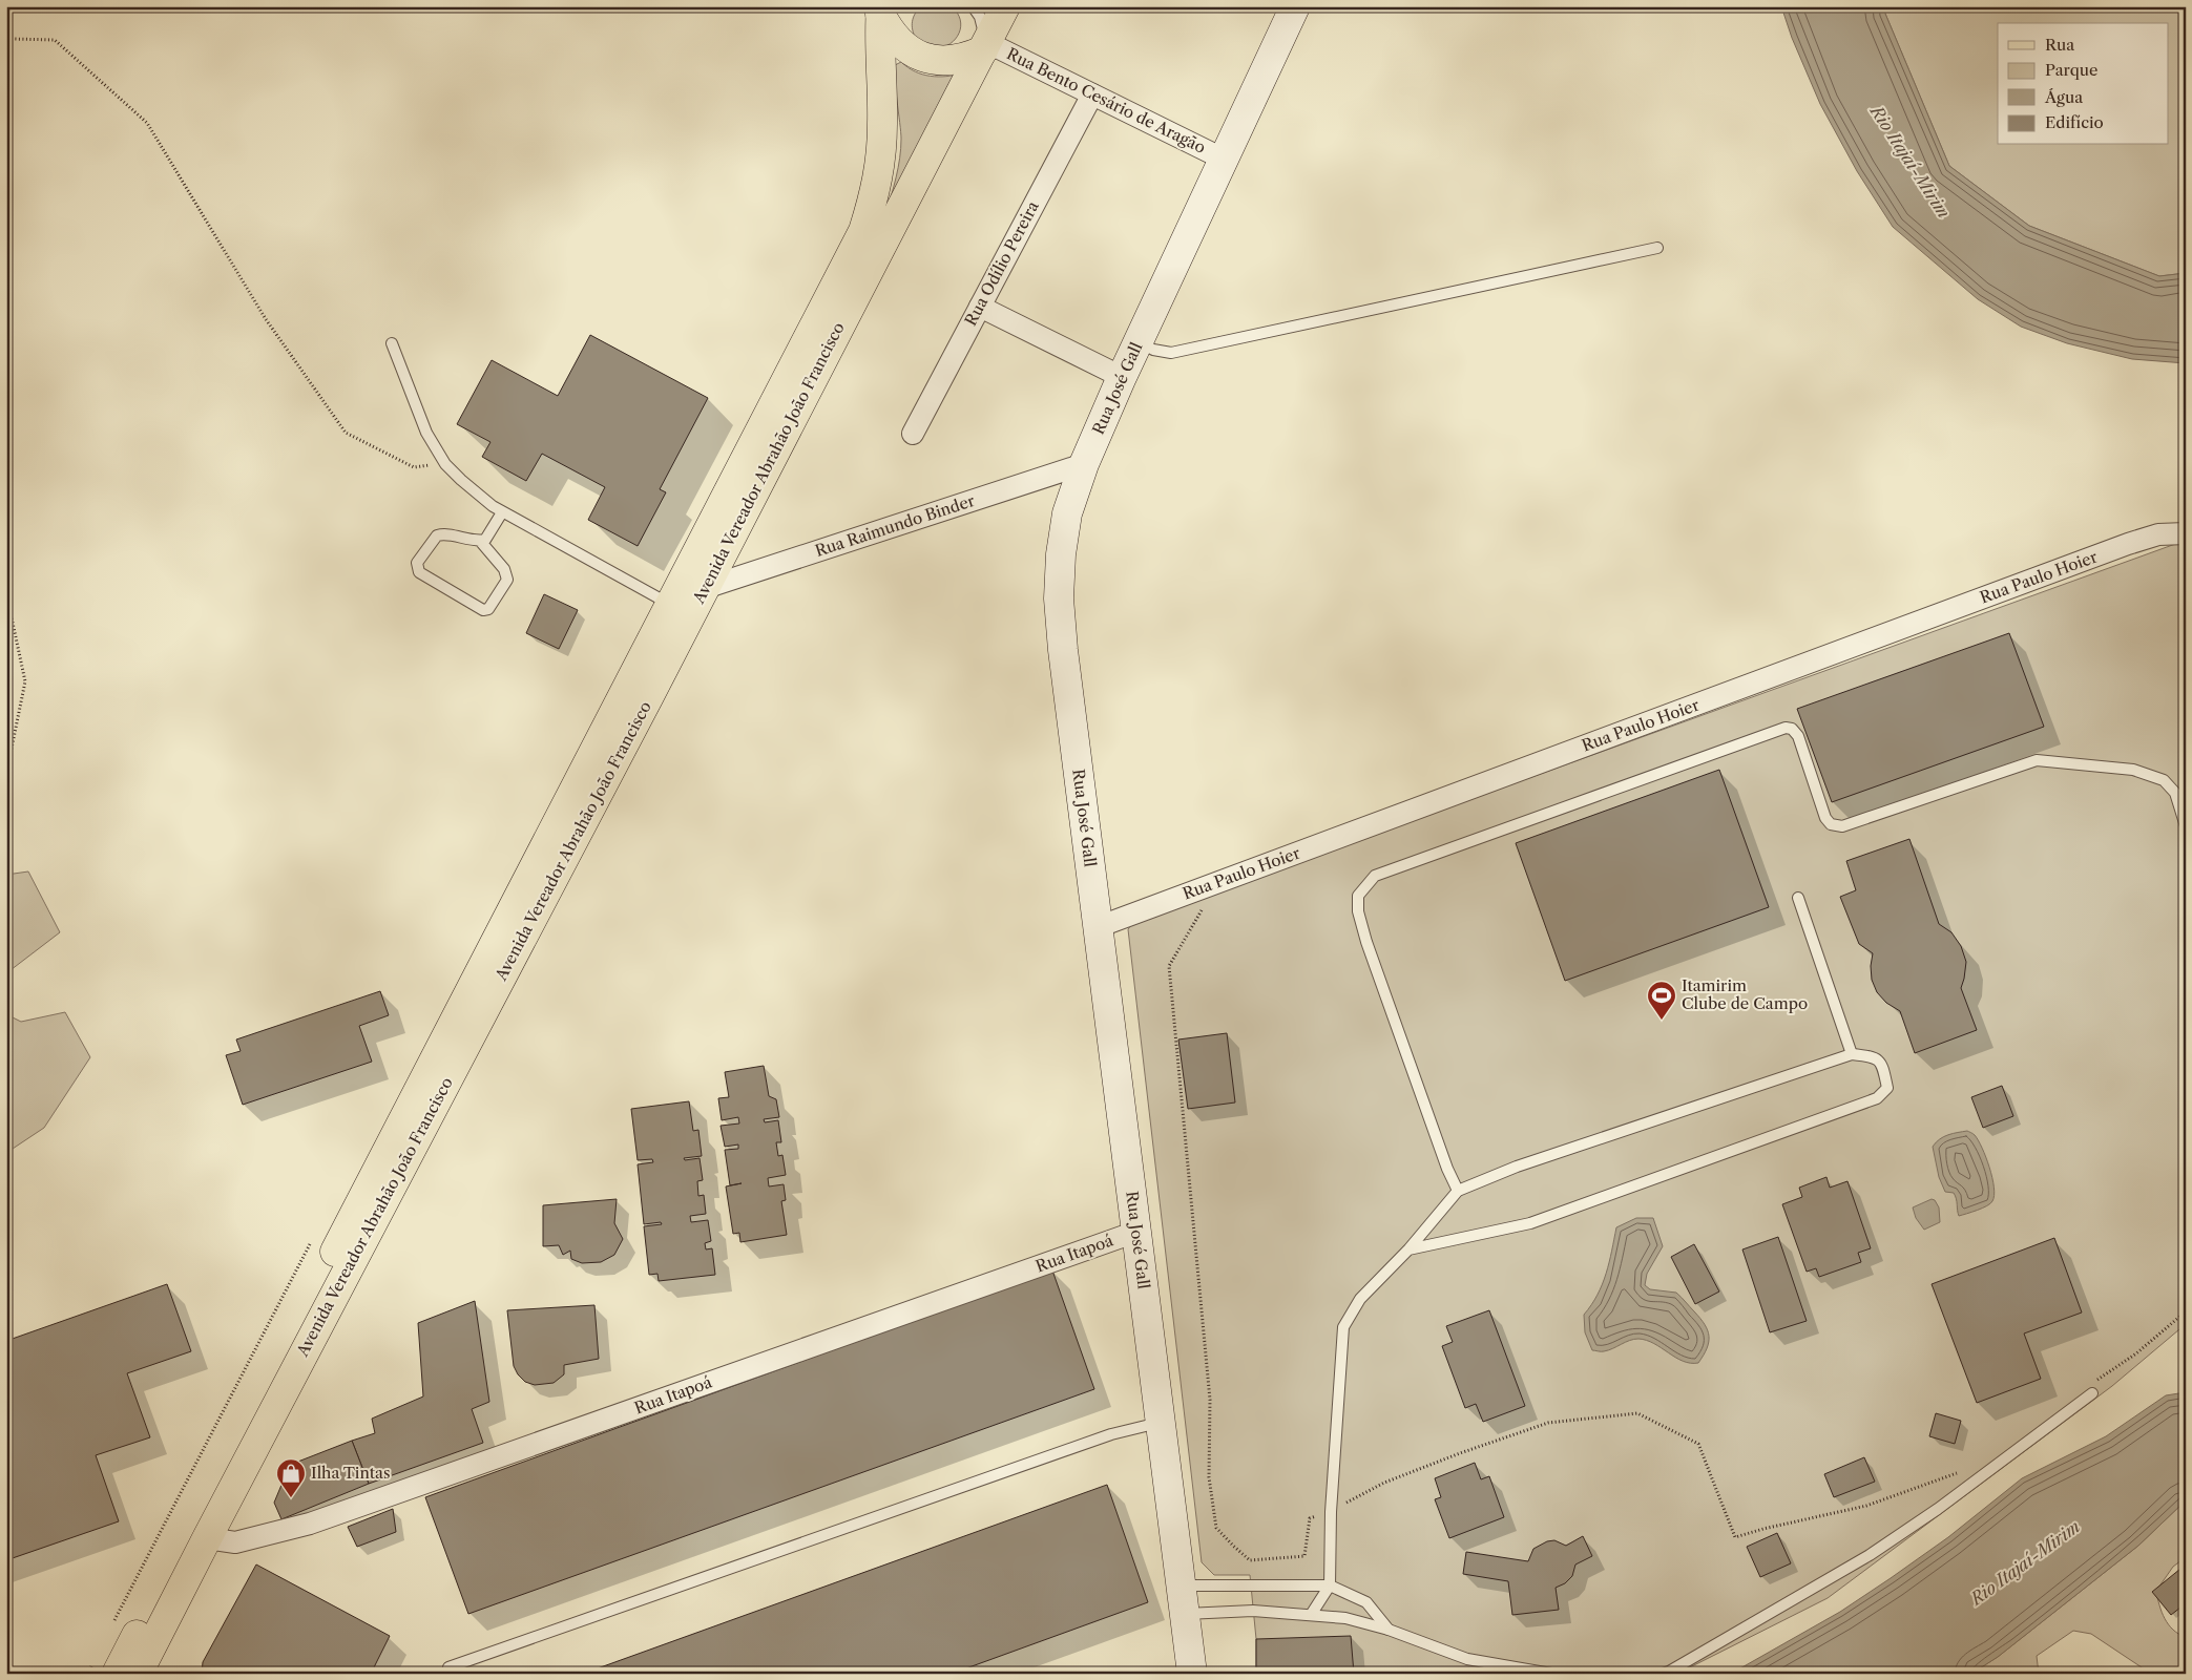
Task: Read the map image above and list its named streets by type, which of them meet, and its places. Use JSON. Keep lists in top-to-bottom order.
{
  "streets": {
    "main road": ["Rua José Gall", "Avenida Vereador Abrahão João Francisco"],
    "street": [
      "Rua Bento Cesário de Aragão",
      "Rua Odílio Pereira",
      "Rua Raimundo Binder",
      "Rua Paulo Hoier",
      "Rua Itapoá"
    ]
  },
  "crossings": [
    ["Rua Bento Cesário de Aragão", "Rua Odílio Pereira"],
    ["Rua Bento Cesário de Aragão", "Rua José Gall"],
    ["Rua Bento Cesário de Aragão", "Avenida Vereador Abrahão João Francisco"],
    ["Rua José Gall", "Rua Raimundo Binder"],
    ["Rua José Gall", "Rua Paulo Hoier"],
    ["Rua José Gall", "Rua Itapoá"],
    ["Avenida Vereador Abrahão João Francisco", "Rua Raimundo Binder"],
    ["Avenida Vereador Abrahão João Francisco", "Rua Itapoá"]
  ],
  "water": ["Rio Itajaí-Mirim"],
  "places": {
    "sports": ["Itamirim Clube de Campo"],
    "shop": ["Ilha Tintas"]
  },
  "legend": [
    "Rua",
    "Parque",
    "Água",
    "Edifício"
  ]
}
